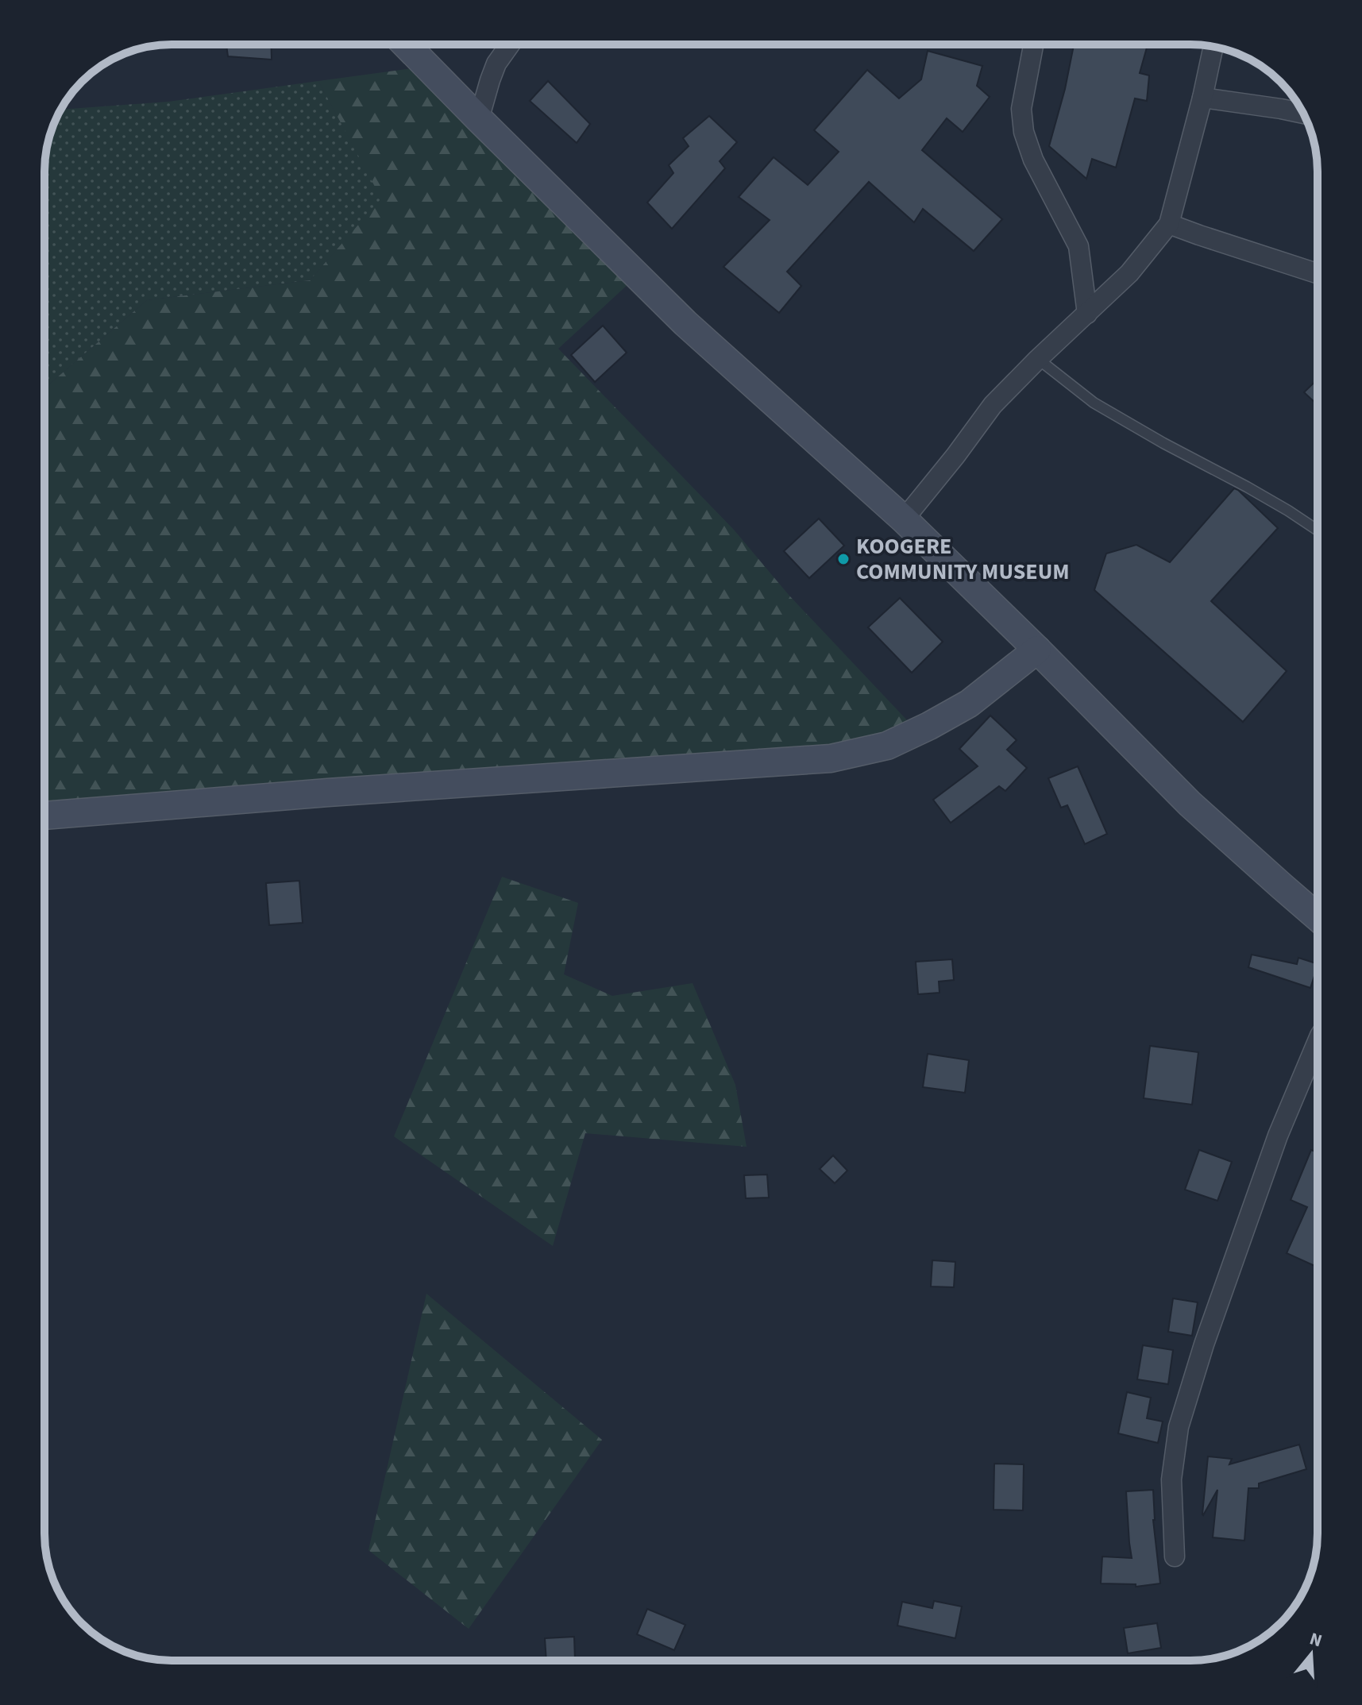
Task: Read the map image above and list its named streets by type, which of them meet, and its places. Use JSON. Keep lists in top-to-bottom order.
{
  "places": ["KOOGERE COMMUNITY MUSEUM"],
  "north": "top"
}
